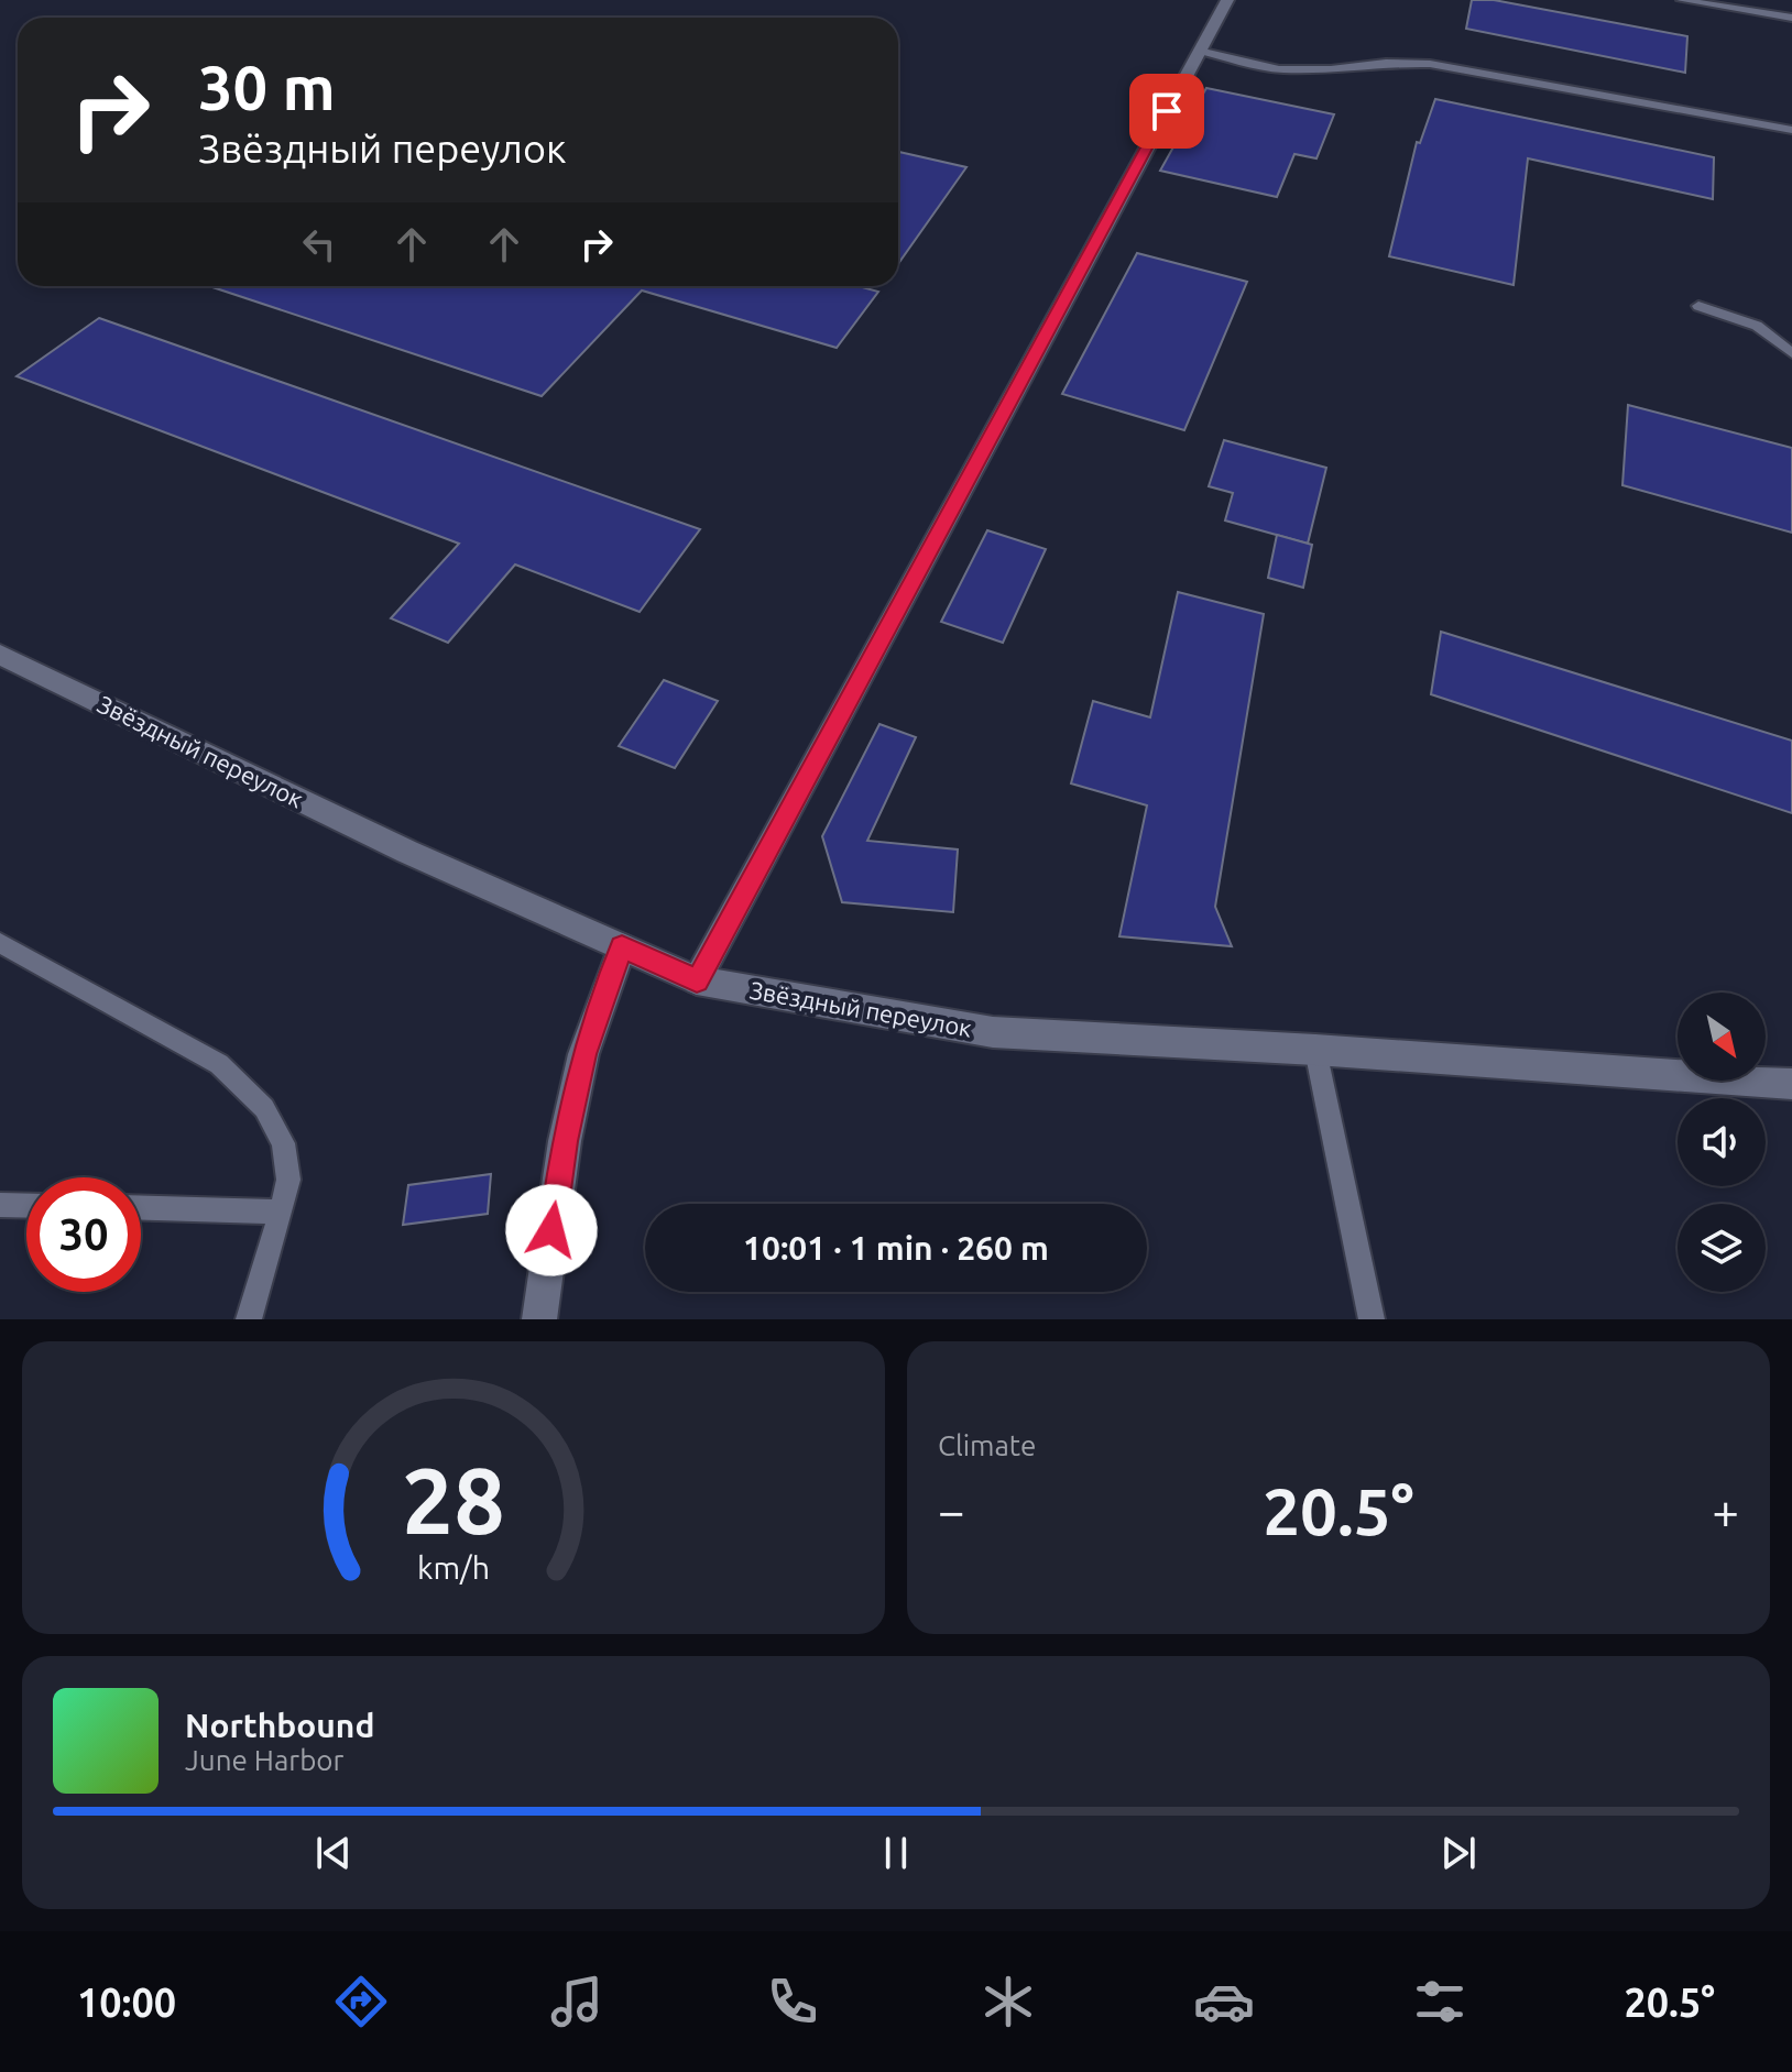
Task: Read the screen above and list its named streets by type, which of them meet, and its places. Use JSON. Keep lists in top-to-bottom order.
{
  "streets": {
    "street": ["Звёздный переулок"]
  },
  "north": "bottom right",
  "page": {
    "turn": ["30 m", "Звёздный переулок"],
    "limit": "30",
    "trip": "10:01 · 1 min · 260 m",
    "tile": "Climate",
    "heat": ["−", "20.5°", "+"],
    "song": ["Northbound", "June Harbor"],
    "tabs": ["10:00", "20.5°"],
    "gauge": ["28", "km/h"]
  }
}
